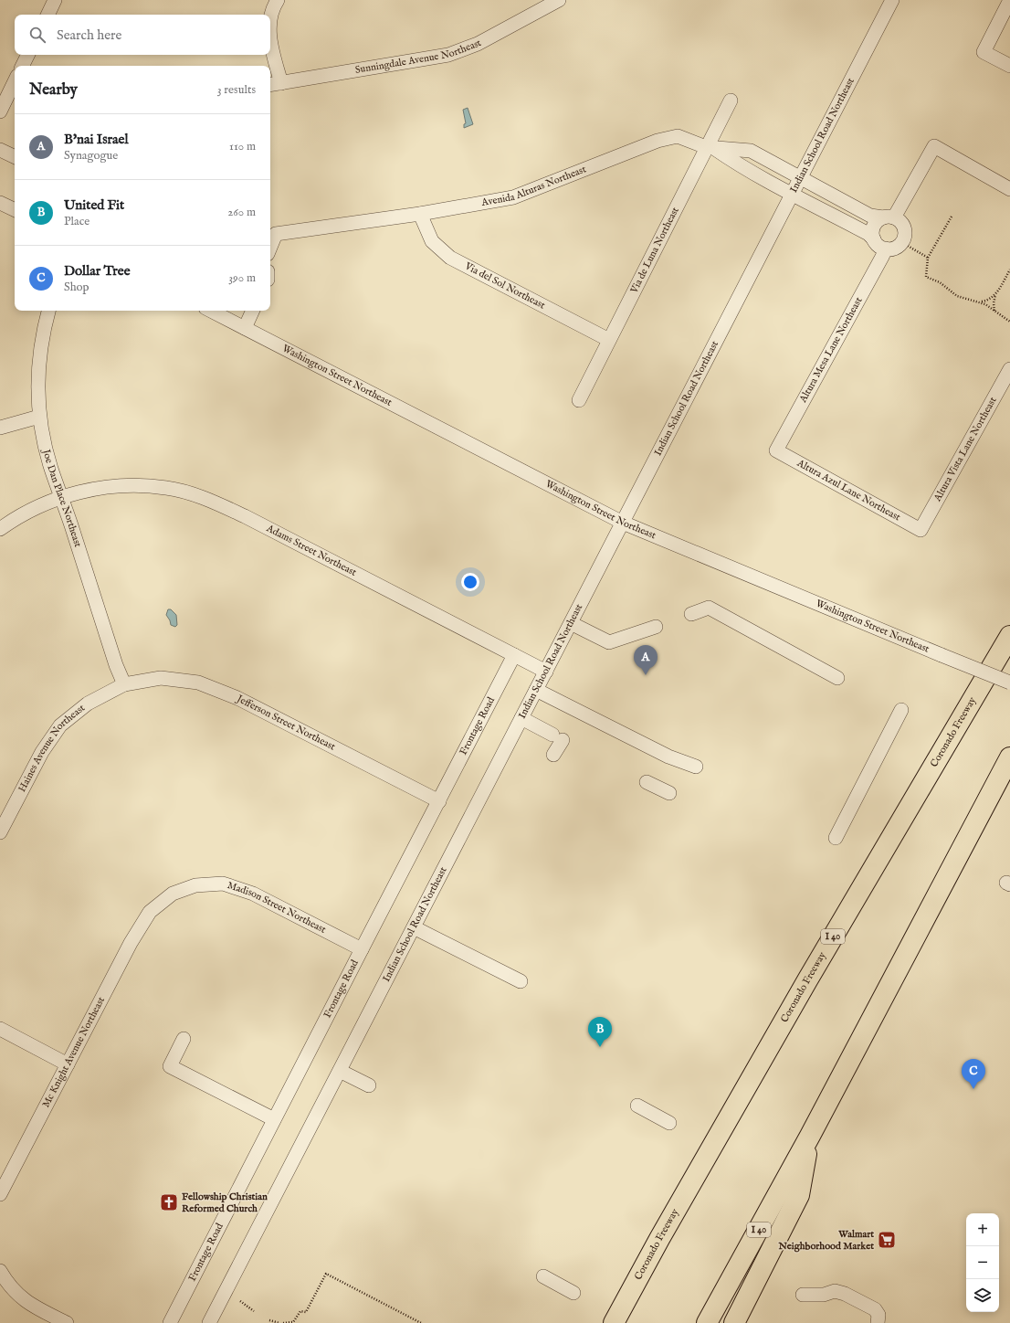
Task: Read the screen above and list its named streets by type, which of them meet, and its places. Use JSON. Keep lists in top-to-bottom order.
{
  "streets": {
    "highway": ["Coronado Freeway", "I 40"],
    "street": [
      "Sunningdale Avenue Northeast",
      "Indian School Road Northeast",
      "Avenida Alturas Northeast",
      "Via de Luna Northeast",
      "Via del Sol Northeast",
      "Altura Mesa Lane Northeast",
      "Washington Street Northeast",
      "Altura Vista Lane Northeast",
      "Altura Azul Lane Northeast",
      "Joe Dan Place Northeast",
      "Adams Street Northeast",
      "Jefferson Street Northeast",
      "Frontage Road",
      "Haines Avenue Northeast",
      "Madison Street Northeast",
      "Mc Knight Avenue Northeast"
    ]
  },
  "crossings": [
    ["Indian School Road Northeast", "Avenida Alturas Northeast"],
    ["Indian School Road Northeast", "Washington Street Northeast"],
    ["Indian School Road Northeast", "Adams Street Northeast"],
    ["Avenida Alturas Northeast", "Via de Luna Northeast"],
    ["Avenida Alturas Northeast", "Via del Sol Northeast"],
    ["Avenida Alturas Northeast", "Altura Mesa Lane Northeast"],
    ["Via de Luna Northeast", "Via del Sol Northeast"],
    ["Altura Mesa Lane Northeast", "Altura Azul Lane Northeast"],
    ["Altura Vista Lane Northeast", "Altura Azul Lane Northeast"],
    ["Joe Dan Place Northeast", "Adams Street Northeast"],
    ["Joe Dan Place Northeast", "Jefferson Street Northeast"],
    ["Joe Dan Place Northeast", "Haines Avenue Northeast"],
    ["Adams Street Northeast", "Frontage Road"],
    ["Jefferson Street Northeast", "Frontage Road"],
    ["Jefferson Street Northeast", "Haines Avenue Northeast"],
    ["Frontage Road", "Madison Street Northeast"],
    ["Madison Street Northeast", "Mc Knight Avenue Northeast"]
  ],
  "places": {
    "church": ["Fellowship Christian Reformed Church"],
    "supermarket": ["Walmart Neighborhood Market"]
  },
  "page": {
    "search": "Search here",
    "heading": ["Nearby", "3 results"],
    "list": [
      {
        "mark": "A",
        "name": "B'nai Israel",
        "note": "Synagogue",
        "value": "110 m"
      },
      {
        "mark": "B",
        "name": "United Fit",
        "note": "Place",
        "value": "260 m"
      },
      {
        "mark": "C",
        "name": "Dollar Tree",
        "note": "Shop",
        "value": "390 m"
      }
    ],
    "pins": ["A", "B", "C"],
    "map_buttons": ["+", "−"]
  }
}
